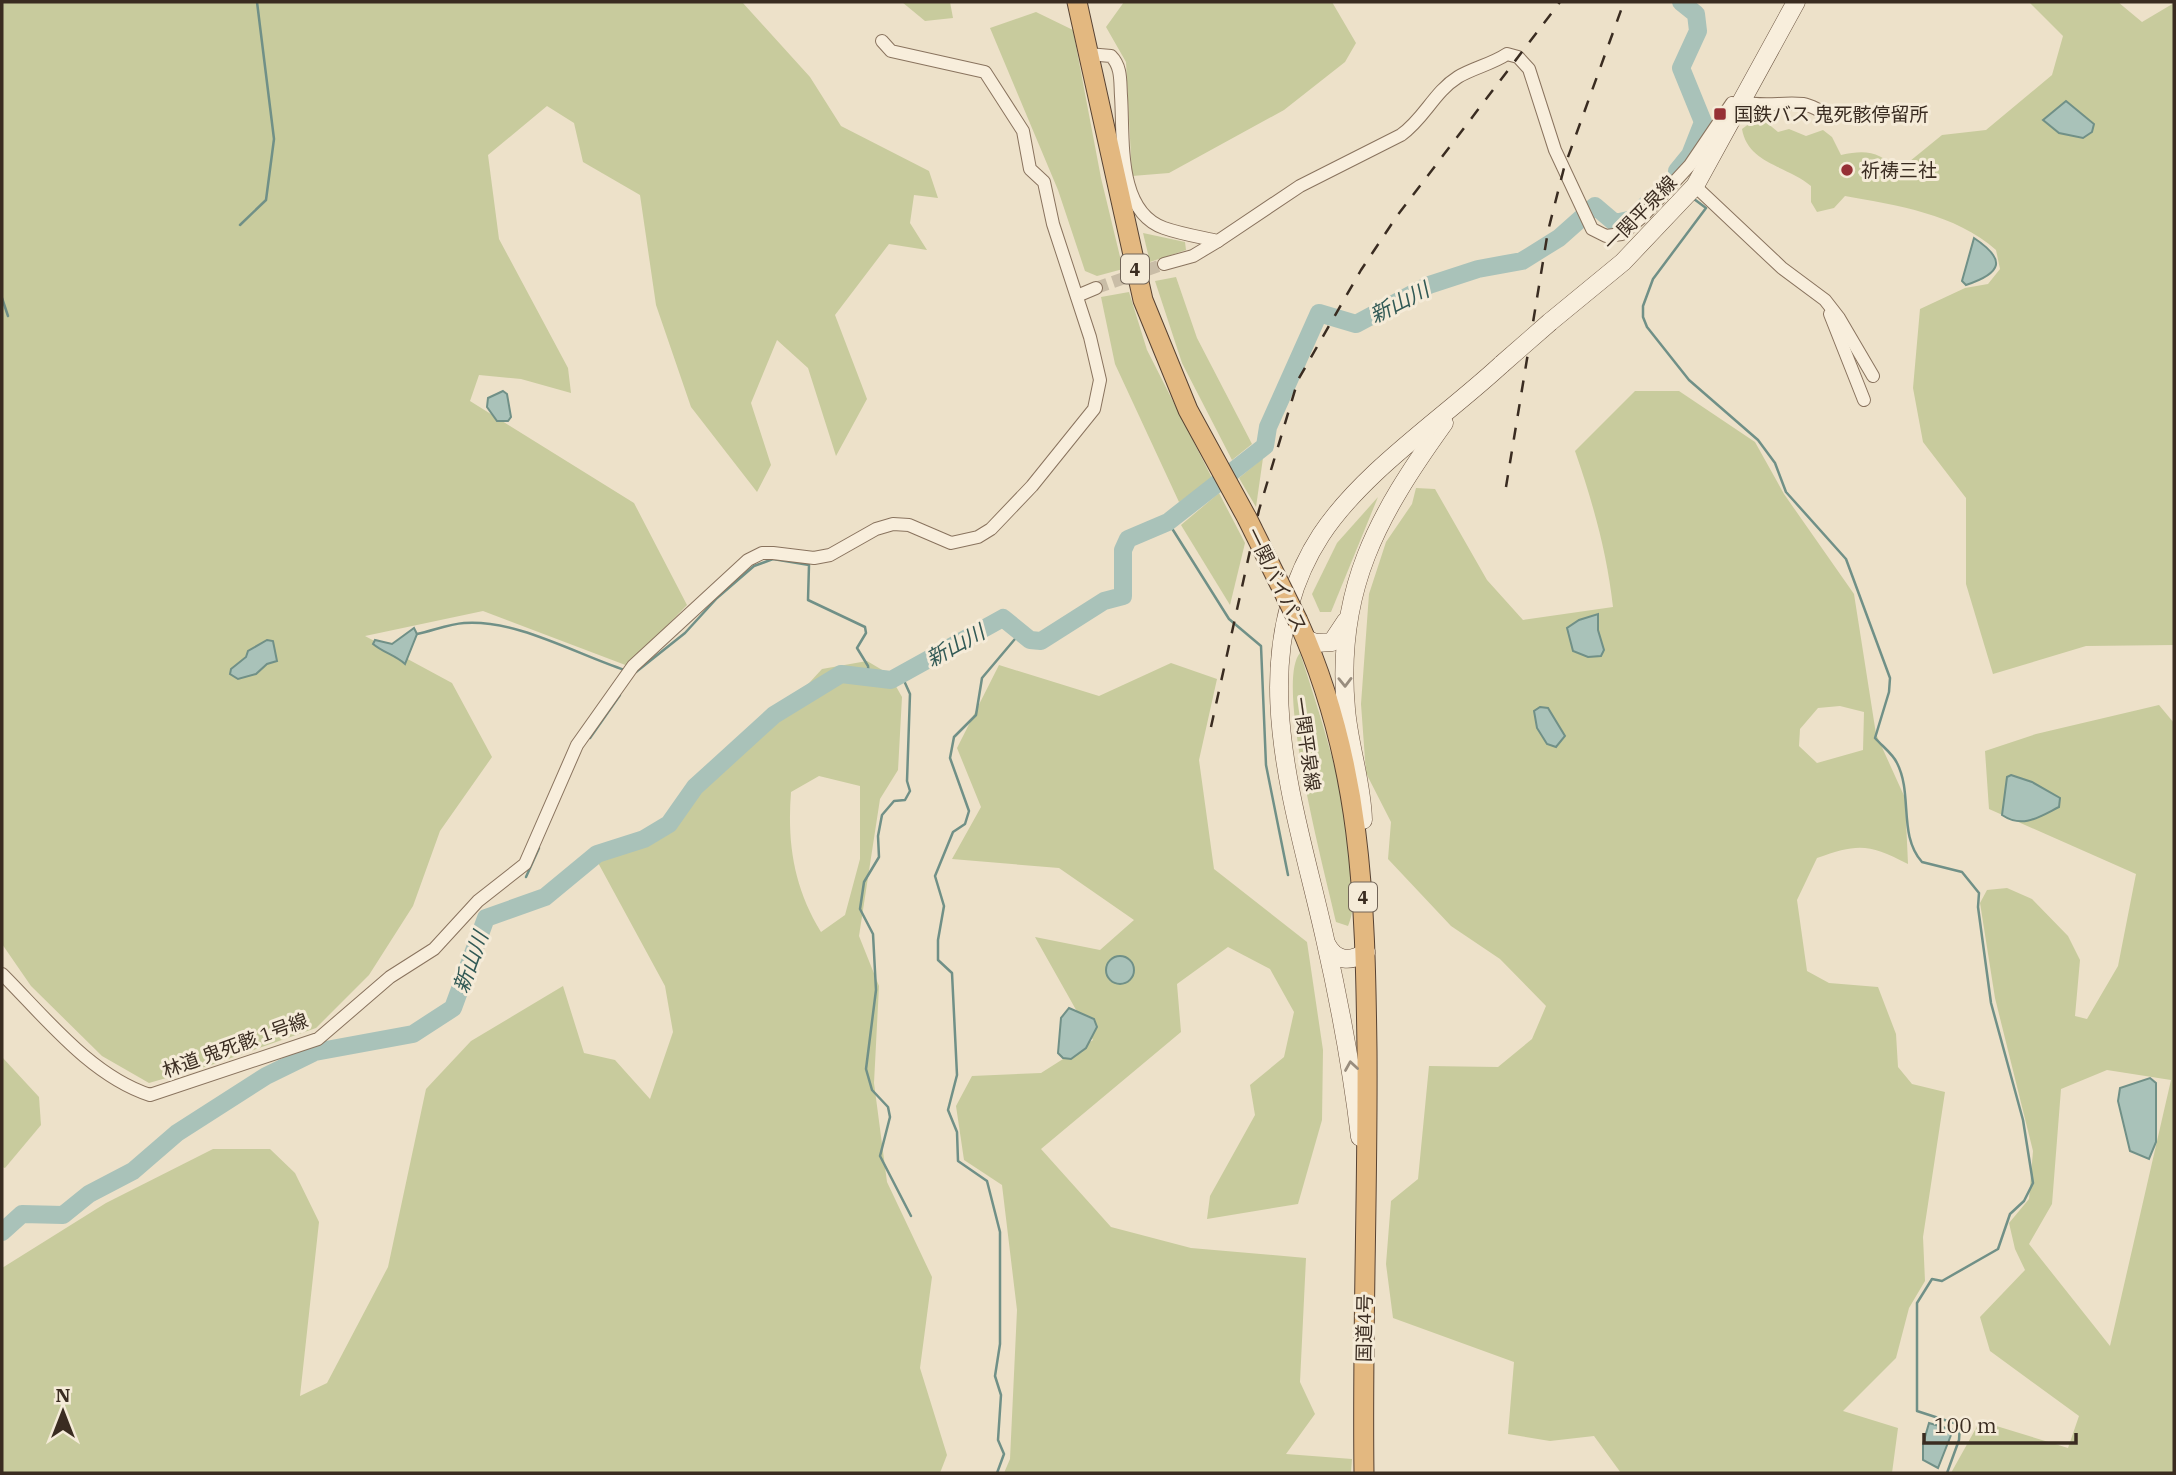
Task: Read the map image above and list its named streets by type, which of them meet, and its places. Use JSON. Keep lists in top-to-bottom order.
{
  "streets": {
    "highway": ["4", "一関バイパス", "国道4号"],
    "main road": ["一関平泉線"],
    "street": ["林道 鬼死骸 1号線"]
  },
  "crossings": [
    ["一関平泉線", "一関バイパス"],
    ["一関平泉線", "国道4号"],
    ["一関バイパス", "国道4号"]
  ],
  "water": ["新山川"],
  "places": {
    "transit": ["国鉄バス 鬼死骸停留所"],
    "other": ["祈祷三社"]
  },
  "scale_bar": "100 m",
  "north": "top"
}
